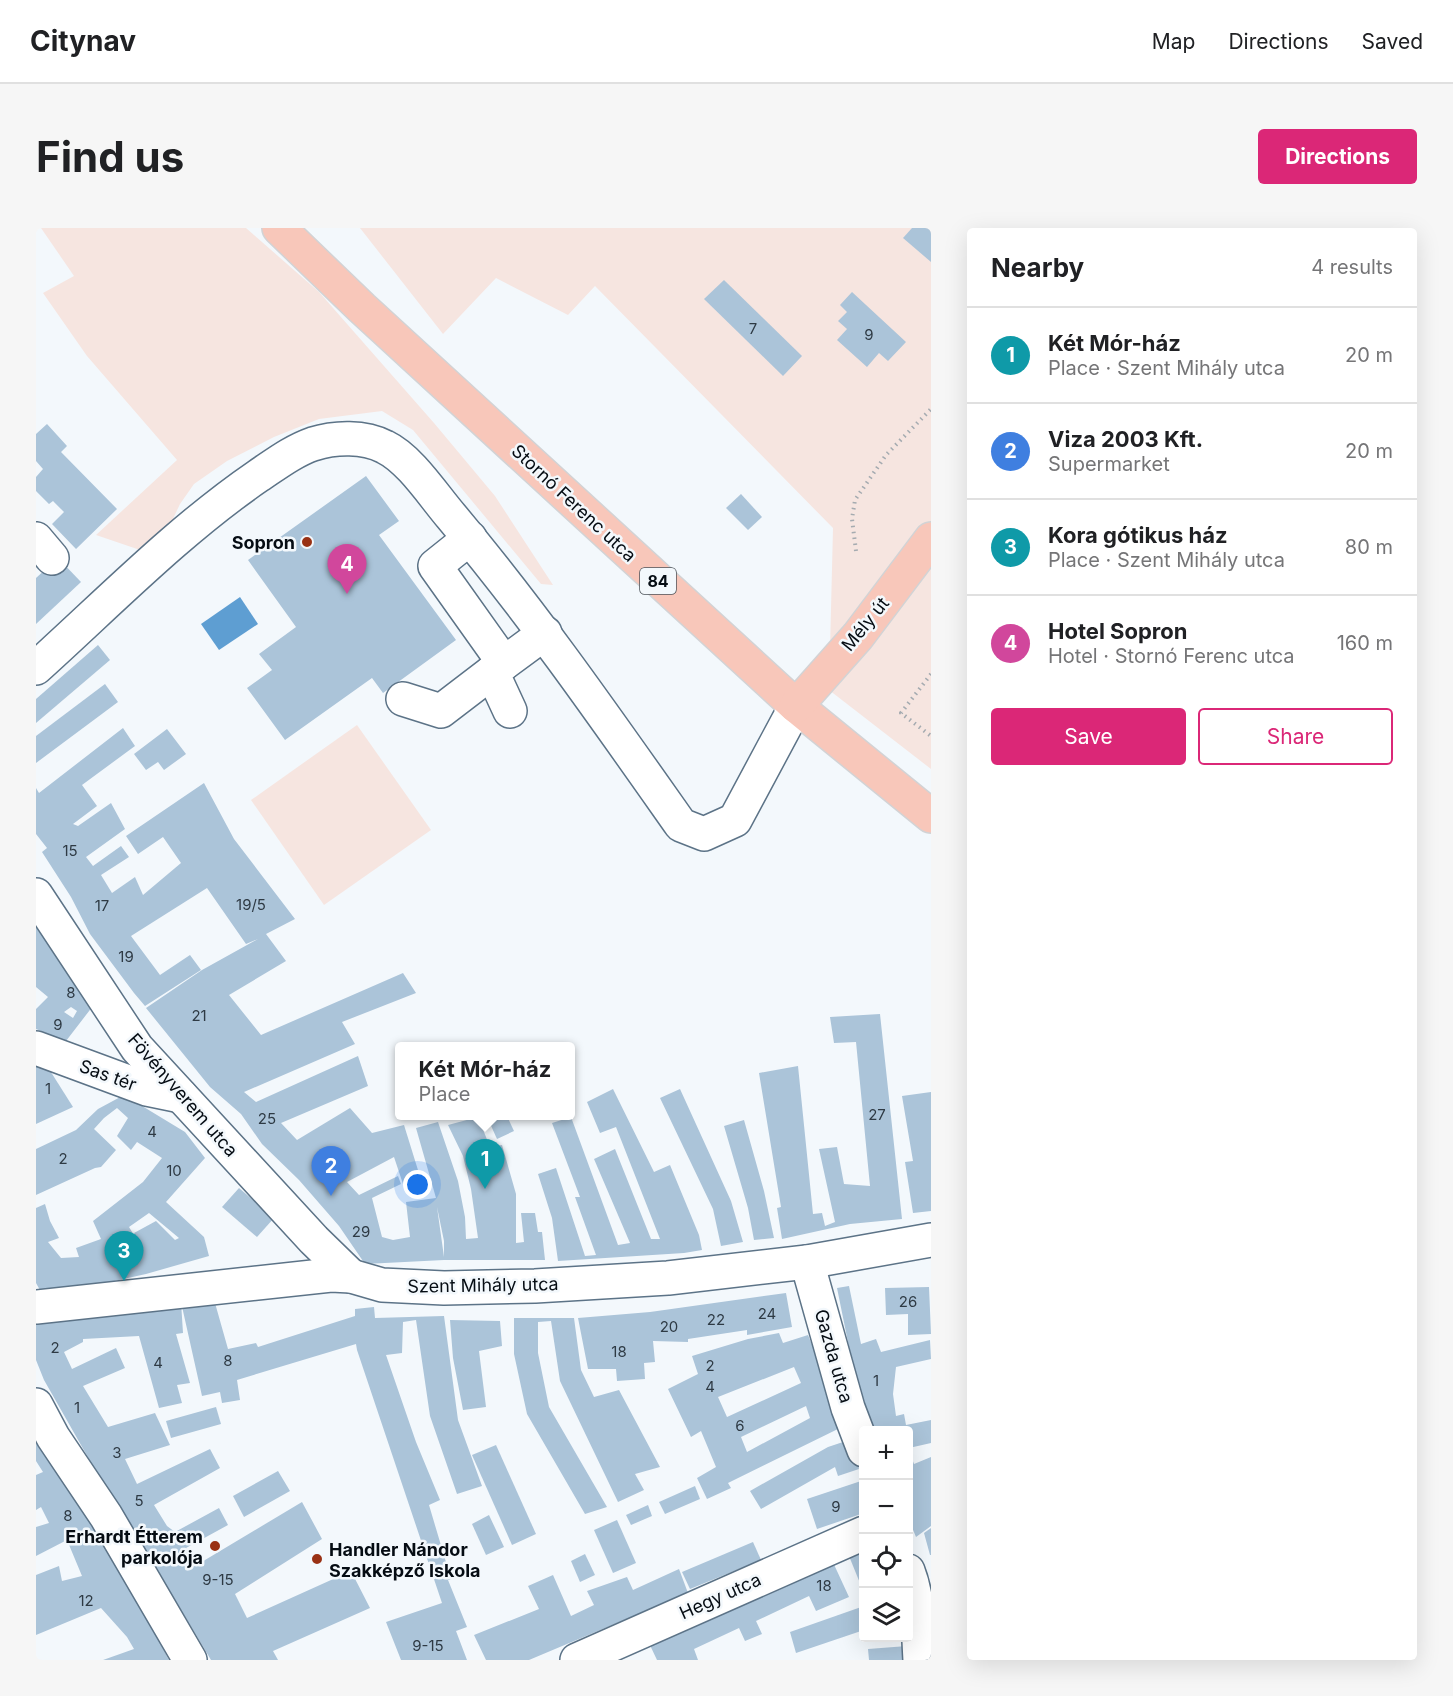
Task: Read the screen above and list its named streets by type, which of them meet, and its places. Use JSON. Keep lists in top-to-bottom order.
{
  "streets": {
    "main road": ["Stornó Ferenc utca", "84", "Mély út"],
    "street": [
      "Sas tér",
      "Fövényverem utca",
      "Szent Mihály utca",
      "Gazda utca",
      "Hegy utca"
    ]
  },
  "crossings": [
    ["Stornó Ferenc utca", "Mély út"],
    ["Sas tér", "Fövényverem utca"],
    ["Fövényverem utca", "Szent Mihály utca"],
    ["Szent Mihály utca", "Gazda utca"]
  ],
  "places": ["Sopron", "Erhardt Étterem parkolója", "Handler Nándor Szakképző Iskola"],
  "house_numbers": [
    "7",
    "9",
    "15",
    "19/5",
    "17",
    "19",
    "8",
    "21",
    "9",
    "1",
    "27",
    "25",
    "4",
    "2",
    "10",
    "29",
    "26",
    "24",
    "22",
    "20",
    "2",
    "18",
    "8",
    "4",
    "2",
    "1",
    "4",
    "1",
    "6",
    "3",
    "5",
    "9",
    "8",
    "9-15",
    "18",
    "12",
    "9-15"
  ],
  "page": {
    "header": "Citynav",
    "nav": ["Map", "Directions", "Saved"],
    "buttons": [
      "Directions",
      ["Save", "Share"]
    ],
    "title": "Find us",
    "heading": ["Nearby", "4 results"],
    "list": [
      {
        "mark": "1",
        "name": "Két Mór-ház",
        "note": "Place · Szent Mihály utca",
        "value": "20 m"
      },
      {
        "mark": "2",
        "name": "Viza 2003 Kft.",
        "note": "Supermarket",
        "value": "20 m"
      },
      {
        "mark": "3",
        "name": "Kora gótikus ház",
        "note": "Place · Szent Mihály utca",
        "value": "80 m"
      },
      {
        "mark": "4",
        "name": "Hotel Sopron",
        "note": "Hotel · Stornó Ferenc utca",
        "value": "160 m"
      }
    ],
    "pins": [
      "4",
      "1",
      "2",
      "3"
    ],
    "popup": ["Két Mór-ház", "Place"],
    "map_buttons": ["+", "−"]
  }
}
